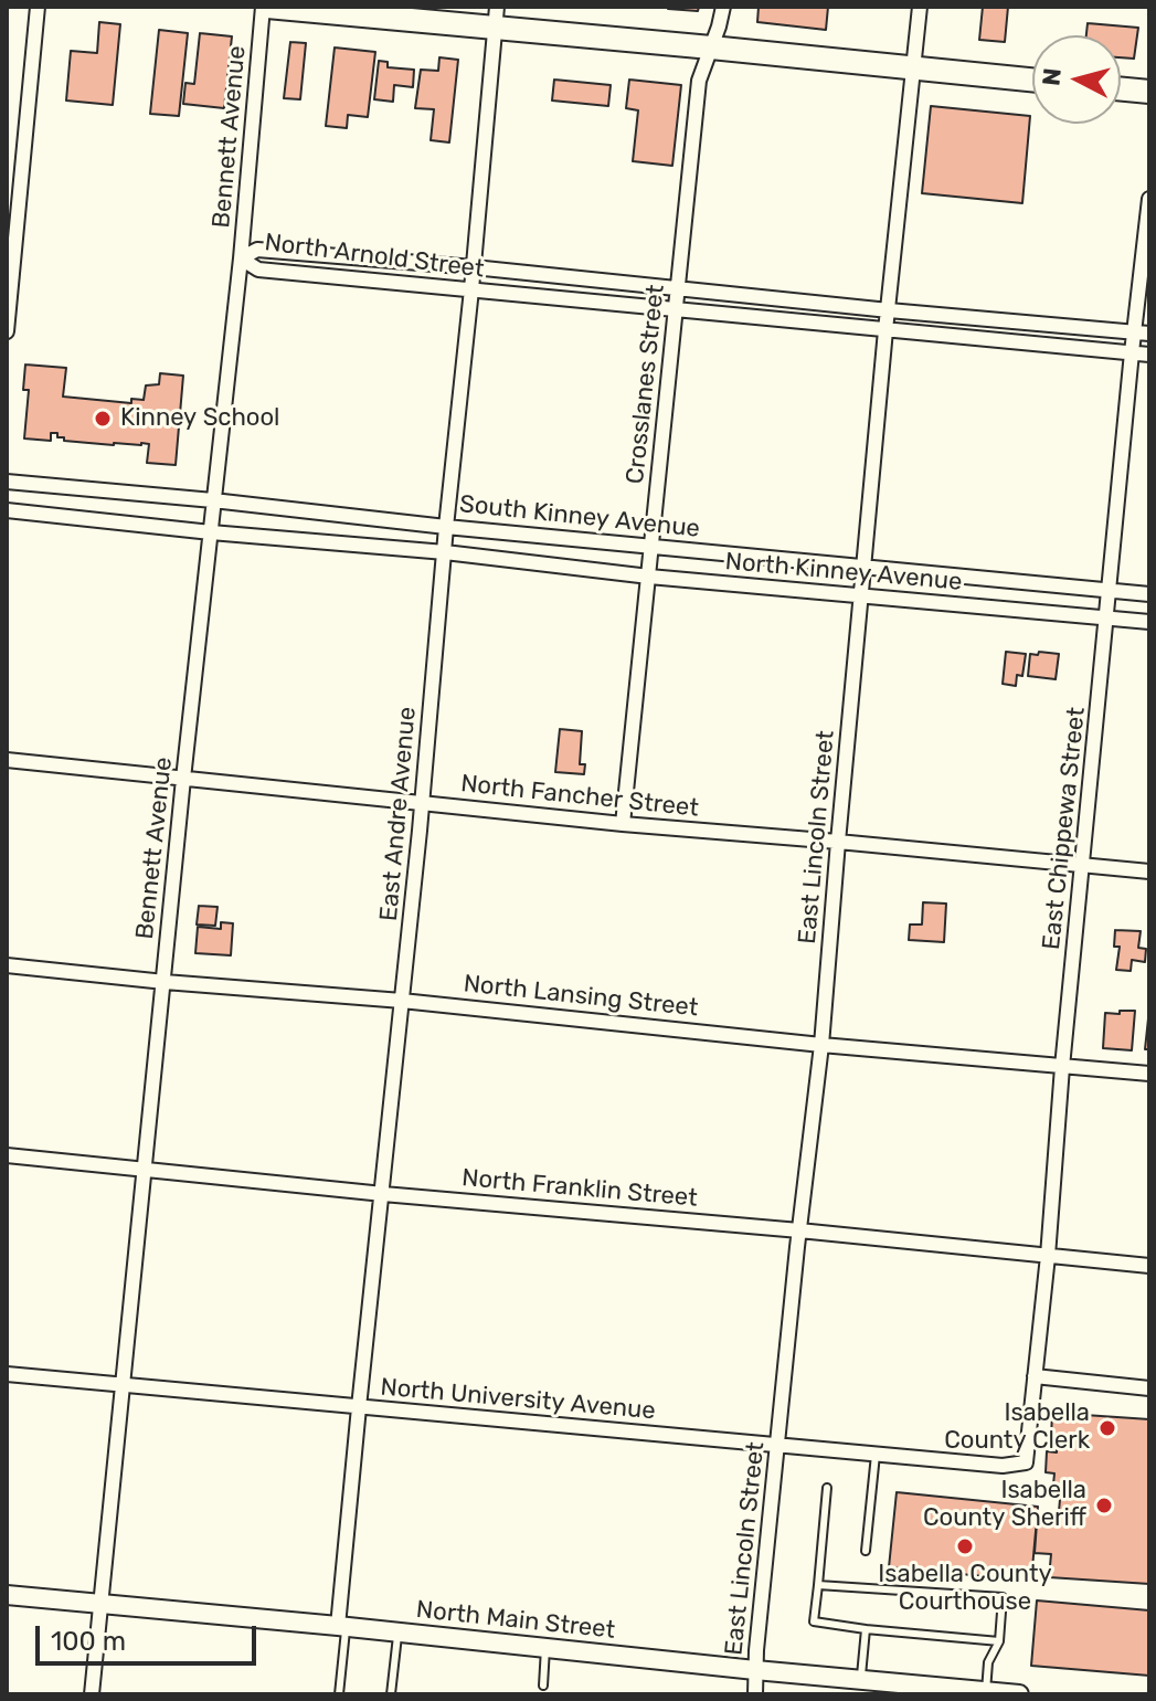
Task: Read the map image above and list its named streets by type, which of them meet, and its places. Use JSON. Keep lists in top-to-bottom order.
{
  "streets": {
    "street": [
      "Bennett Avenue",
      "North Arnold Street",
      "Crosslanes Street",
      "South Kinney Avenue",
      "North Kinney Avenue",
      "North Fancher Street",
      "East Andre Avenue",
      "East Chippewa Street",
      "East Lincoln Street",
      "North Lansing Street",
      "North Franklin Street",
      "North University Avenue",
      "North Main Street"
    ]
  },
  "crossings": [
    ["Bennett Avenue", "North Arnold Street"],
    ["Bennett Avenue", "South Kinney Avenue"],
    ["Bennett Avenue", "North Kinney Avenue"],
    ["Bennett Avenue", "North Fancher Street"],
    ["Bennett Avenue", "North Lansing Street"],
    ["Bennett Avenue", "North Franklin Street"],
    ["Bennett Avenue", "North University Avenue"],
    ["Bennett Avenue", "North Main Street"],
    ["North Arnold Street", "Crosslanes Street"],
    ["North Arnold Street", "East Andre Avenue"],
    ["North Arnold Street", "East Chippewa Street"],
    ["North Arnold Street", "East Lincoln Street"],
    ["Crosslanes Street", "South Kinney Avenue"],
    ["Crosslanes Street", "North Kinney Avenue"],
    ["Crosslanes Street", "North Fancher Street"],
    ["South Kinney Avenue", "East Andre Avenue"],
    ["South Kinney Avenue", "East Chippewa Street"],
    ["South Kinney Avenue", "East Lincoln Street"],
    ["North Kinney Avenue", "East Andre Avenue"],
    ["North Kinney Avenue", "East Chippewa Street"],
    ["North Kinney Avenue", "East Lincoln Street"],
    ["North Fancher Street", "East Andre Avenue"],
    ["North Fancher Street", "East Chippewa Street"],
    ["North Fancher Street", "East Lincoln Street"],
    ["East Andre Avenue", "North Lansing Street"],
    ["East Andre Avenue", "North Franklin Street"],
    ["East Andre Avenue", "North University Avenue"],
    ["East Andre Avenue", "North Main Street"],
    ["East Chippewa Street", "North Lansing Street"],
    ["East Chippewa Street", "North Franklin Street"],
    ["East Chippewa Street", "North University Avenue"],
    ["East Lincoln Street", "North Lansing Street"],
    ["East Lincoln Street", "North Franklin Street"],
    ["East Lincoln Street", "North University Avenue"],
    ["East Lincoln Street", "North Main Street"]
  ],
  "places": [
    "Kinney School",
    "Isabella County Clerk",
    "Isabella County Sheriff",
    "Isabella County Courthouse"
  ],
  "scale_bar": "100 m",
  "north": "left"
}
